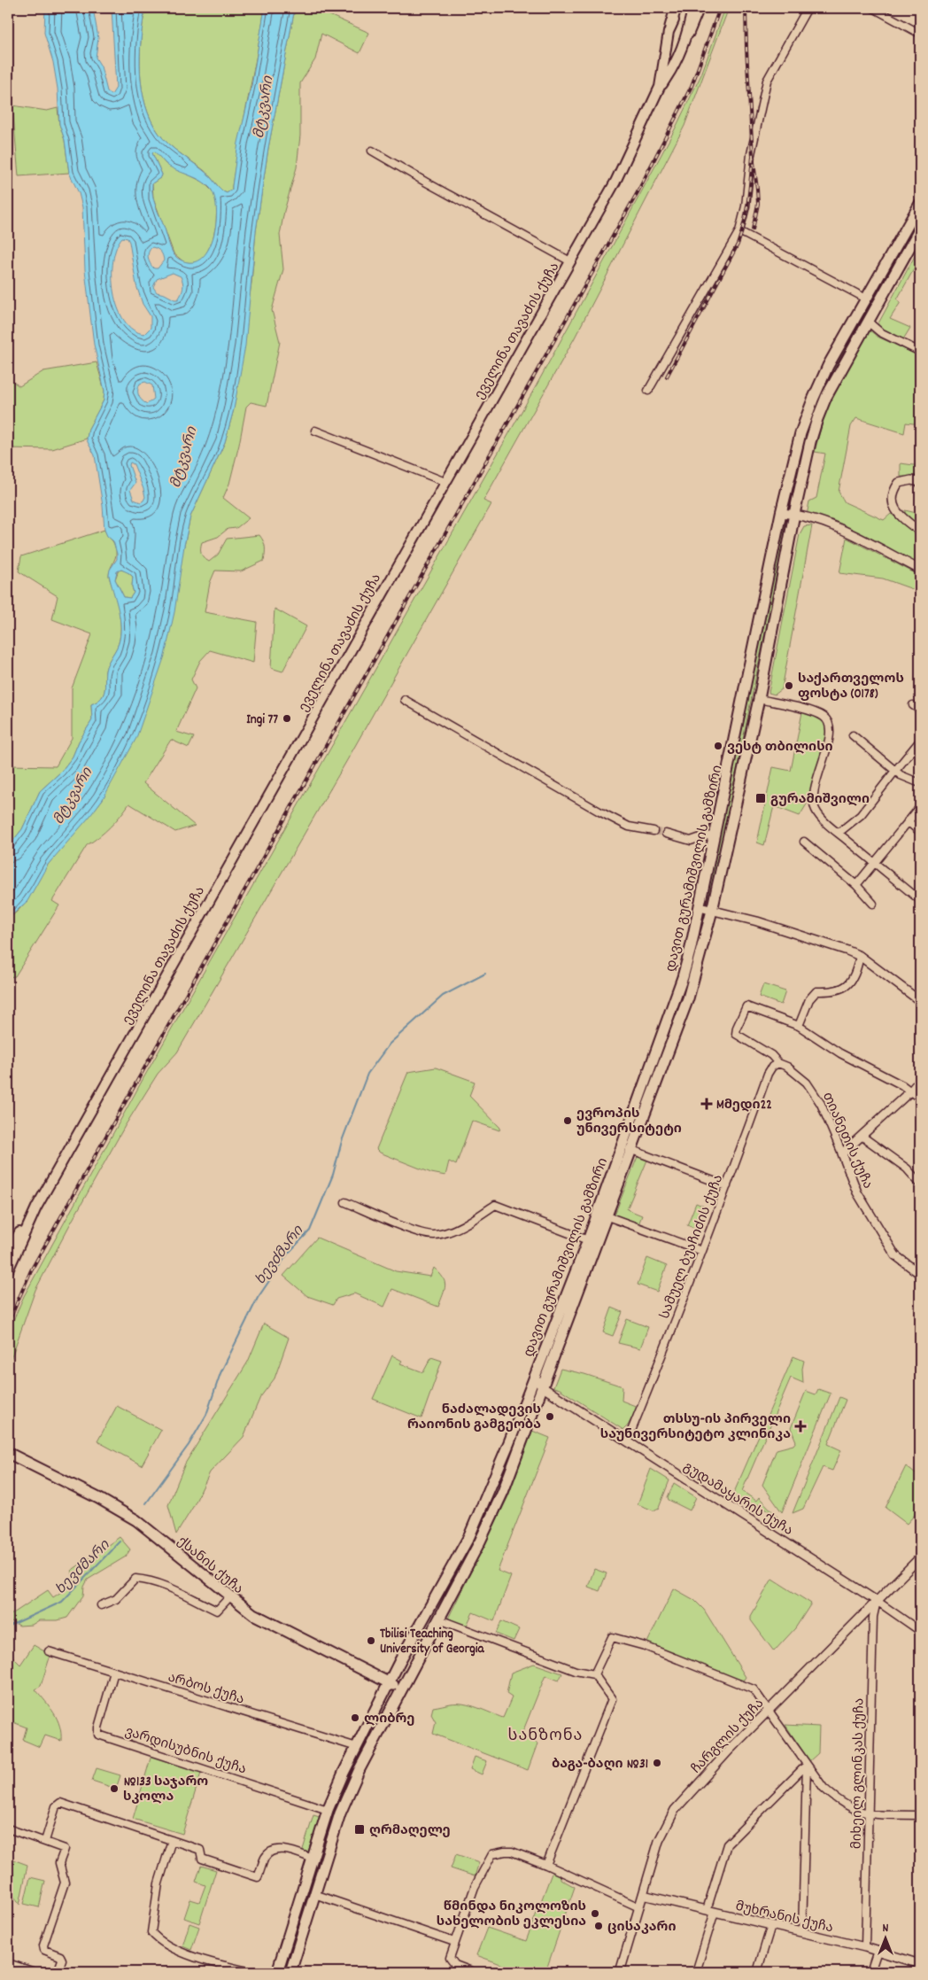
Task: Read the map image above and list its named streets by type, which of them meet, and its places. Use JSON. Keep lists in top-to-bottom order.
{
  "streets": {
    "main road": ["ეველინა თავაძის ქუჩა", "დავით გურამიშვილის გამზირი", "ქსანის ქუჩა"],
    "street": [
      "თიანეთის ქუჩა",
      "სამუელ ბუაჩიძის ქუჩა",
      "გუდამაყარის ქუჩა",
      "არბოს ქუჩა",
      "ჩარგლის ქუჩა",
      "ვარდისუბნის ქუჩა",
      "მიხეილ გლინკას ქუჩა",
      "მუხრანის ქუჩა"
    ]
  },
  "crossings": [
    ["დავით გურამიშვილის გამზირი", "გუდამაყარის ქუჩა"],
    ["დავით გურამიშვილის გამზირი", "ქსანის ქუჩა"],
    ["დავით გურამიშვილის გამზირი", "არბოს ქუჩა"],
    ["დავით გურამიშვილის გამზირი", "ვარდისუბნის ქუჩა"],
    ["თიანეთის ქუჩა", "სამუელ ბუაჩიძის ქუჩა"],
    ["სამუელ ბუაჩიძის ქუჩა", "გუდამაყარის ქუჩა"],
    ["გუდამაყარის ქუჩა", "ჩარგლის ქუჩა"],
    ["გუდამაყარის ქუჩა", "მიხეილ გლინკას ქუჩა"],
    ["არბოს ქუჩა", "ვარდისუბნის ქუჩა"],
    ["ჩარგლის ქუჩა", "მიხეილ გლინკას ქუჩა"],
    ["ჩარგლის ქუჩა", "მუხრანის ქუჩა"],
    ["მიხეილ გლინკას ქუჩა", "მუხრანის ქუჩა"]
  ],
  "districts": ["სანზონა"],
  "water": ["მტკვარი", "ხევძმარი"],
  "places": {
    "other": [
      "საქართველოს ფოსტა (0178)",
      "Ingi 77",
      "ვესტ თბილისი",
      "ევროპის უნივერსიტეტი",
      "ნაძალადევის რაიონის გამგეობა",
      "Tbilisi Teaching University of Georgia",
      "ლიბრე",
      "ბაგა-ბაღი №31",
      "№133 საჯარო სკოლა",
      "წმინდა ნიკოლოზის სახელობის ეკლესია",
      "ცისაკარი"
    ],
    "transit": ["გურამიშვილი", "ღრმაღელე"],
    "health": ["Mმედი22", "თსსუ-ის პირველი საუნივერსიტეტო კლინიკა"]
  },
  "north": "top"
}
